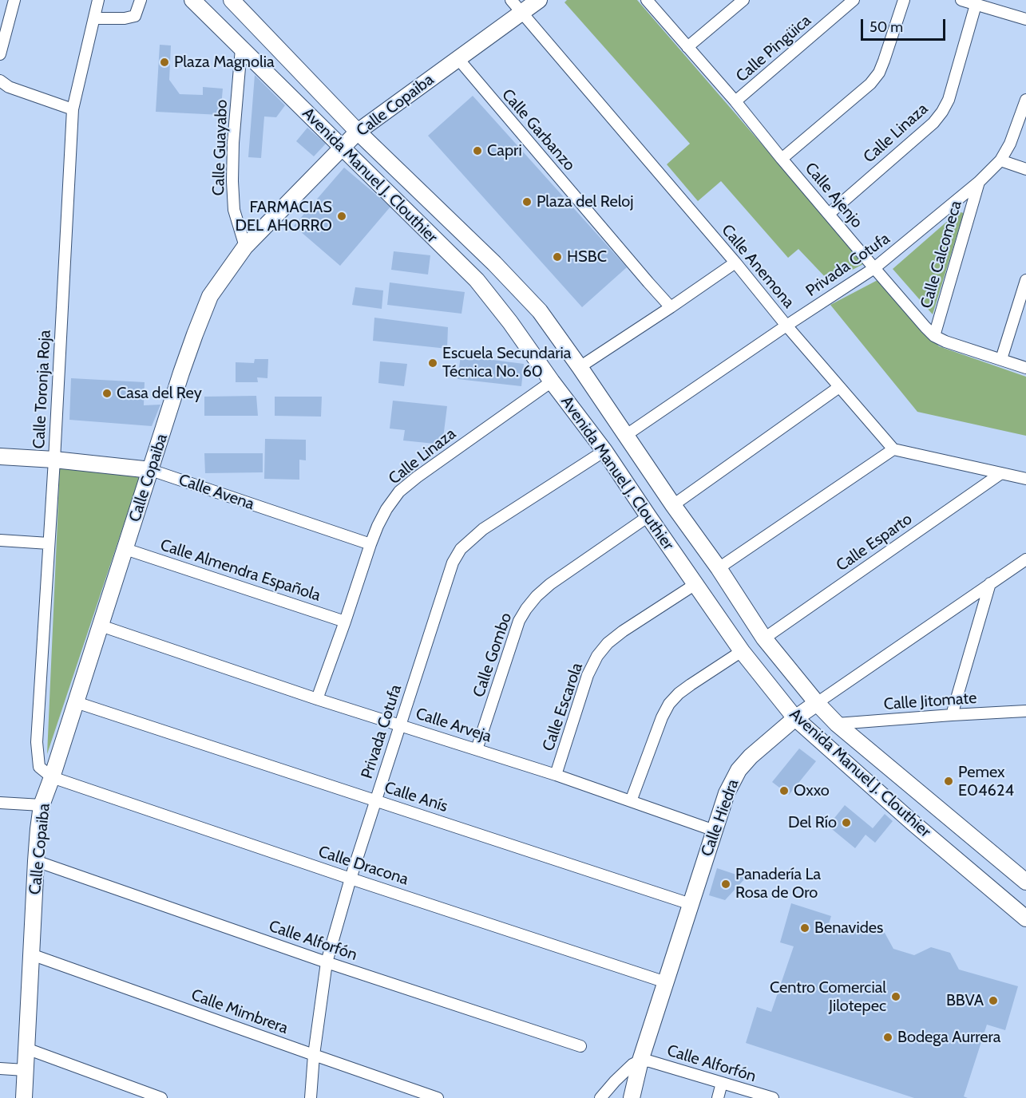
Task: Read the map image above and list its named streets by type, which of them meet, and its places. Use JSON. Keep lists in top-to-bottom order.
{
  "streets": {
    "main road": [
      "Calle Copaiba",
      "Avenida Manuel J. Clouthier",
      "Calle Avena",
      "Calle Hiedra"
    ],
    "street": [
      "Calle Pingüica",
      "Calle Garbanzo",
      "Calle Linaza",
      "Calle Guayabo",
      "Calle Ajenjo",
      "Calle Calcomeca",
      "Privada Cotufa",
      "Calle Anemona",
      "Calle Toronja Roja",
      "Calle Esparto",
      "Calle Almendra Española",
      "Calle Gombo",
      "Calle Jitomate",
      "Calle Escarola",
      "Calle Arveja",
      "Calle Anís",
      "Calle Dracona",
      "Calle Alforfón",
      "Calle Mimbrera"
    ]
  },
  "crossings": [
    ["Calle Pingüica", "Calle Ajenjo"],
    ["Calle Copaiba", "Calle Garbanzo"],
    ["Calle Copaiba", "Calle Guayabo"],
    ["Calle Copaiba", "Avenida Manuel J. Clouthier"],
    ["Calle Copaiba", "Calle Anemona"],
    ["Calle Copaiba", "Calle Toronja Roja"],
    ["Calle Copaiba", "Calle Avena"],
    ["Calle Copaiba", "Calle Almendra Española"],
    ["Calle Copaiba", "Calle Arveja"],
    ["Calle Copaiba", "Calle Anís"],
    ["Calle Copaiba", "Calle Dracona"],
    ["Calle Copaiba", "Calle Alforfón"],
    ["Calle Copaiba", "Calle Mimbrera"],
    ["Calle Linaza", "Avenida Manuel J. Clouthier"],
    ["Calle Linaza", "Calle Ajenjo"],
    ["Calle Linaza", "Calle Avena"],
    ["Calle Linaza", "Calle Almendra Española"],
    ["Calle Linaza", "Calle Arveja"],
    ["Calle Guayabo", "Avenida Manuel J. Clouthier"],
    ["Avenida Manuel J. Clouthier", "Privada Cotufa"],
    ["Avenida Manuel J. Clouthier", "Calle Esparto"],
    ["Avenida Manuel J. Clouthier", "Calle Gombo"],
    ["Avenida Manuel J. Clouthier", "Calle Jitomate"],
    ["Avenida Manuel J. Clouthier", "Calle Escarola"],
    ["Avenida Manuel J. Clouthier", "Calle Hiedra"],
    ["Calle Ajenjo", "Calle Calcomeca"],
    ["Calle Ajenjo", "Privada Cotufa"],
    ["Calle Calcomeca", "Privada Cotufa"],
    ["Privada Cotufa", "Calle Anemona"],
    ["Privada Cotufa", "Calle Arveja"],
    ["Privada Cotufa", "Calle Anís"],
    ["Privada Cotufa", "Calle Dracona"],
    ["Privada Cotufa", "Calle Alforfón"],
    ["Privada Cotufa", "Calle Mimbrera"],
    ["Calle Toronja Roja", "Calle Avena"],
    ["Calle Toronja Roja", "Calle Dracona"],
    ["Calle Gombo", "Calle Arveja"],
    ["Calle Escarola", "Calle Arveja"],
    ["Calle Arveja", "Calle Hiedra"],
    ["Calle Anís", "Calle Hiedra"],
    ["Calle Hiedra", "Calle Dracona"],
    ["Calle Hiedra", "Calle Alforfón"]
  ],
  "places": [
    "Plaza Magnolia",
    "Capri",
    "Plaza del Reloj",
    "FARMACIAS DEL AHORRO",
    "HSBC",
    "Escuela Secundaria Técnica No. 60",
    "Casa del Rey",
    "Pemex E04624",
    "Oxxo",
    "Del Río",
    "Panadería La Rosa de Oro",
    "Benavides",
    "Centro Comercial Jilotepec",
    "BBVA",
    "Bodega Aurrera"
  ],
  "scale_bar": "50 m"
}
